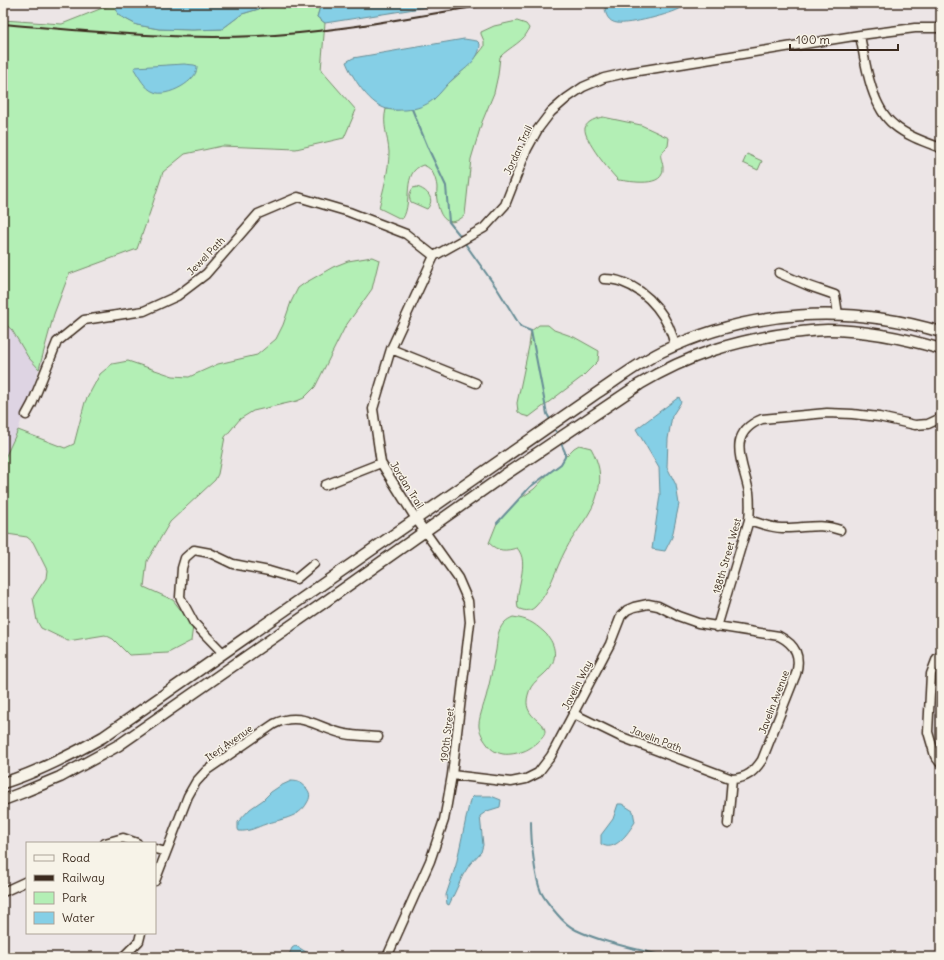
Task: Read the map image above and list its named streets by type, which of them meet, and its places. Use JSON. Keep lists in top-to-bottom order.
{
  "streets": {
    "street": [
      "Jordan Trail",
      "Jewel Path",
      "188th Street West",
      "Javelin Way",
      "Javelin Avenue",
      "190th Street",
      "Javelin Path",
      "Iteri Avenue"
    ]
  },
  "crossings": [
    ["Jordan Trail", "Jewel Path"],
    ["Jordan Trail", "190th Street"],
    ["188th Street West", "Javelin Way"],
    ["188th Street West", "Javelin Avenue"],
    ["Javelin Way", "Javelin Avenue"],
    ["Javelin Way", "190th Street"],
    ["Javelin Way", "Javelin Path"],
    ["Javelin Avenue", "Javelin Path"]
  ],
  "legend": [
    "Road",
    "Railway",
    "Park",
    "Water"
  ],
  "scale_bar": "100 m"
}
